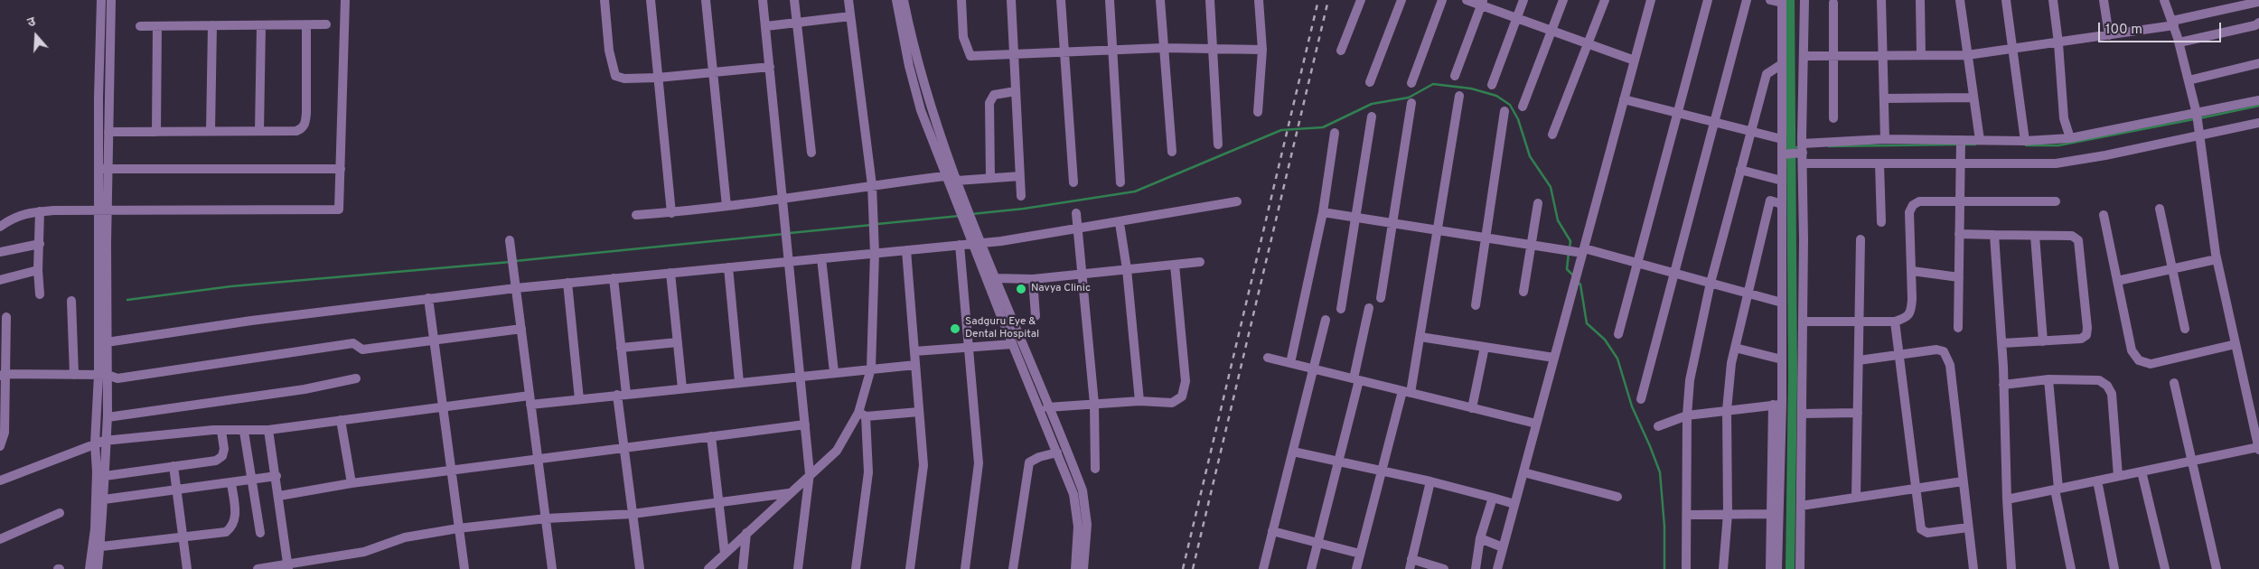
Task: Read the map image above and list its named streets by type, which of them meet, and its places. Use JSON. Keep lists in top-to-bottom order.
{
  "places": ["Navya Clinic", "Sadguru Eye & Dental Hospital"],
  "scale_bar": "100 m",
  "north": "top"
}
